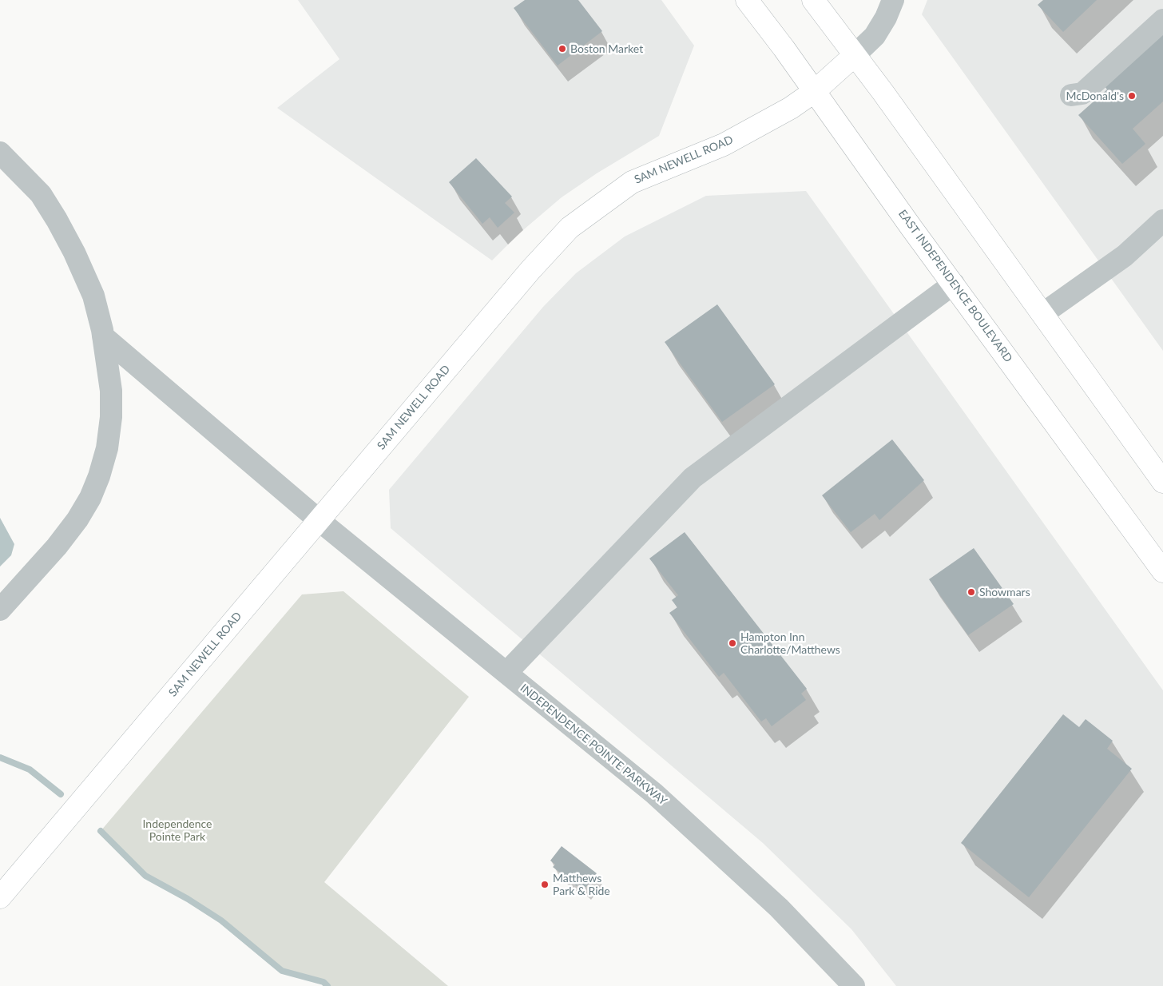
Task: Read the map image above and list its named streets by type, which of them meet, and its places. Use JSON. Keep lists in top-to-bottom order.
{
  "streets": {
    "main road": ["SAM NEWELL ROAD", "EAST INDEPENDENCE BOULEVARD"],
    "street": ["INDEPENDENCE POINTE PARKWAY"]
  },
  "crossings": [
    ["SAM NEWELL ROAD", "EAST INDEPENDENCE BOULEVARD"],
    ["SAM NEWELL ROAD", "INDEPENDENCE POINTE PARKWAY"]
  ],
  "parks": ["Independence Pointe Park"],
  "places": [
    "Boston Market",
    "McDonald's",
    "Showmars",
    "Hampton Inn Charlotte/Matthews",
    "Matthews Park & Ride"
  ]
}
